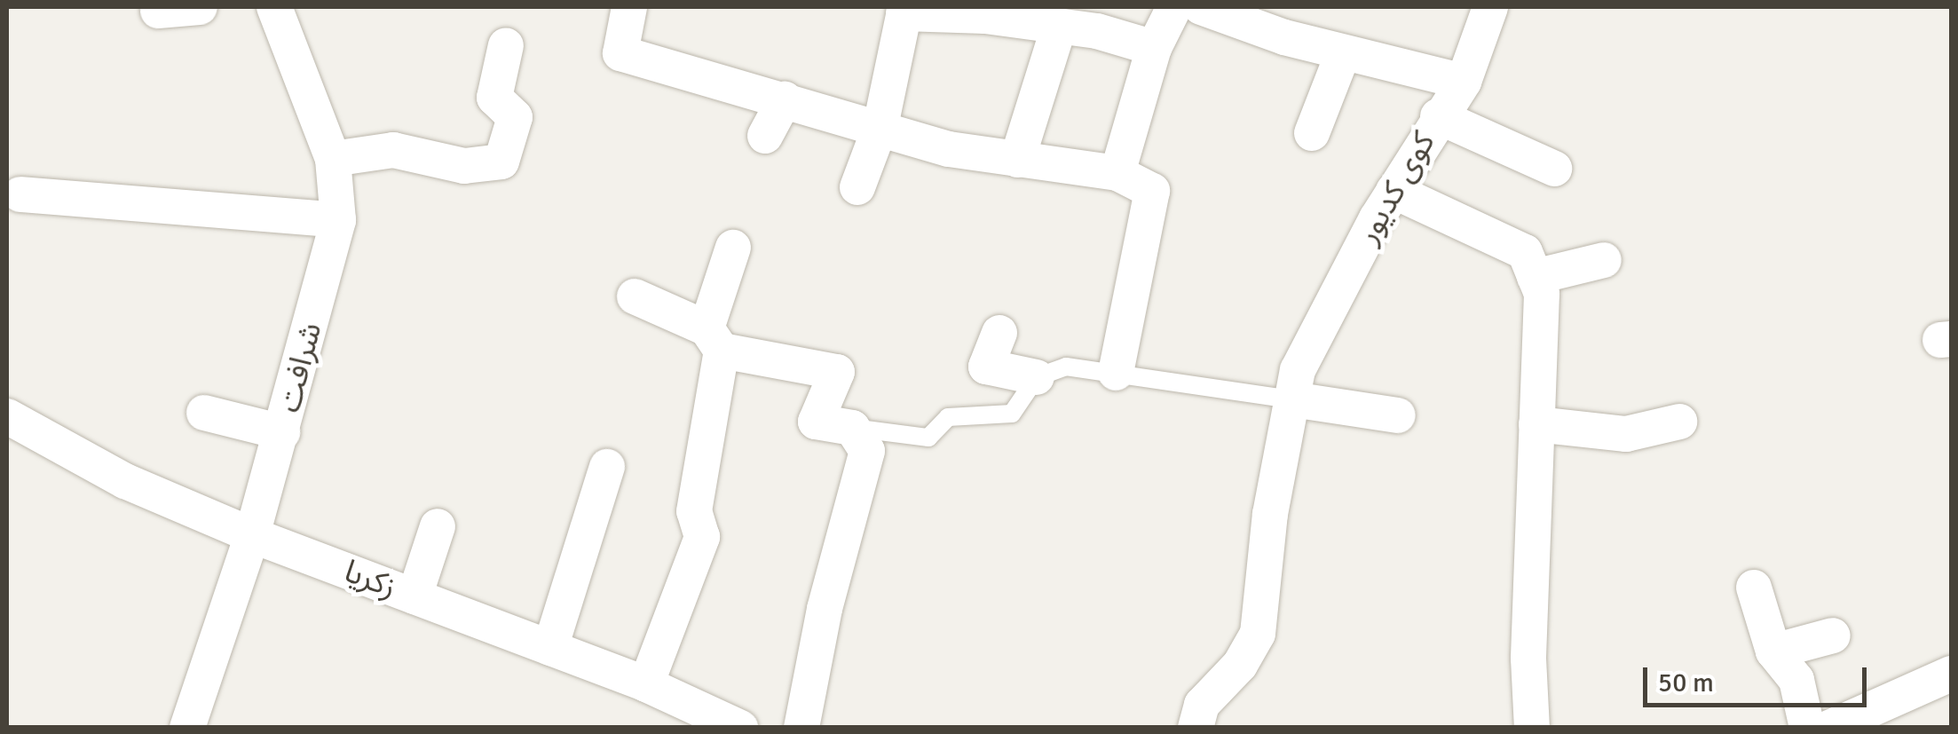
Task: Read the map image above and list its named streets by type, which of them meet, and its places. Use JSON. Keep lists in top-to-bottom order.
{
  "streets": {
    "street": ["کوی کدیور", "شرافت", "زکریا"]
  },
  "crossings": [
    ["شرافت", "زکریا"]
  ],
  "scale_bar": "50 m"
}
